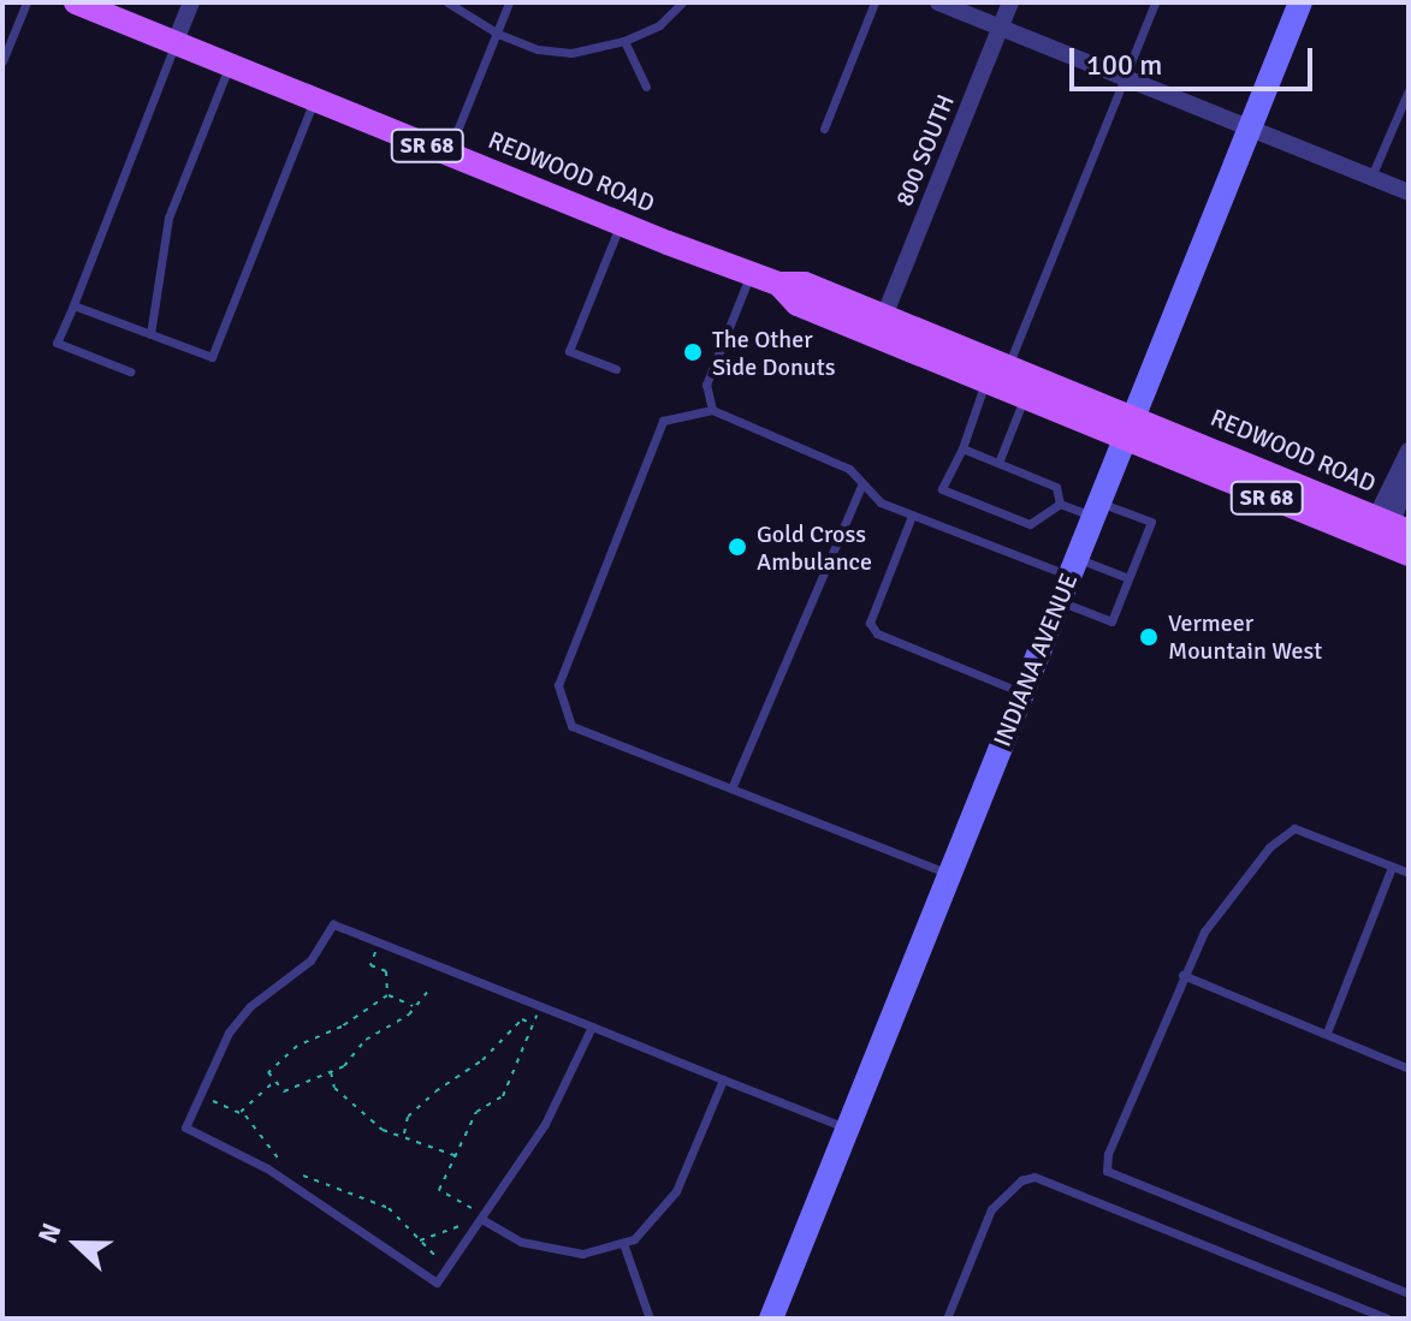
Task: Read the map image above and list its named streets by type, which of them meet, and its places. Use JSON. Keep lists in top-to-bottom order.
{
  "streets": {
    "main road": ["SR 68", "REDWOOD ROAD"],
    "street": ["800 SOUTH", "INDIANA AVENUE"]
  },
  "crossings": [
    ["800 SOUTH", "REDWOOD ROAD"],
    ["REDWOOD ROAD", "INDIANA AVENUE"]
  ],
  "places": ["The Other Side Donuts", "Gold Cross Ambulance", "Vermeer Mountain West"],
  "scale_bar": "100 m",
  "north": "left"
}
